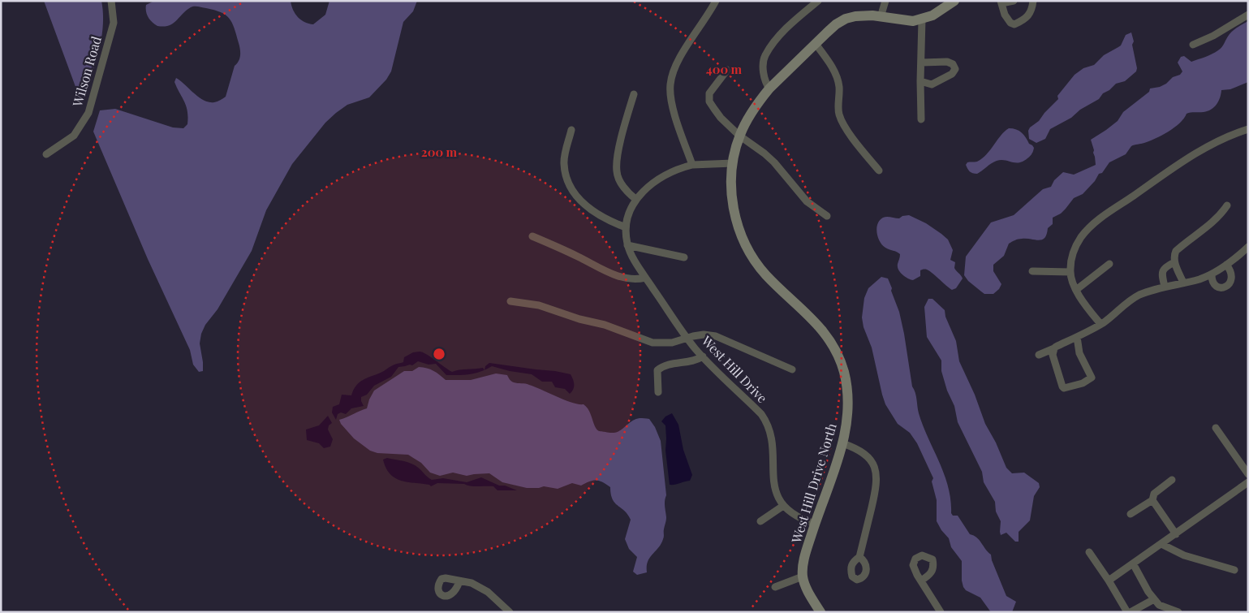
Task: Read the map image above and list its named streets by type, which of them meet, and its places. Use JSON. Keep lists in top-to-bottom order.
{
  "streets": {
    "street": ["Wilson Road", "West Hill Drive", "West Hill Drive North"]
  },
  "crossings": [
    ["West Hill Drive", "West Hill Drive North"]
  ],
  "rings": ["400 m", "200 m"]
}
